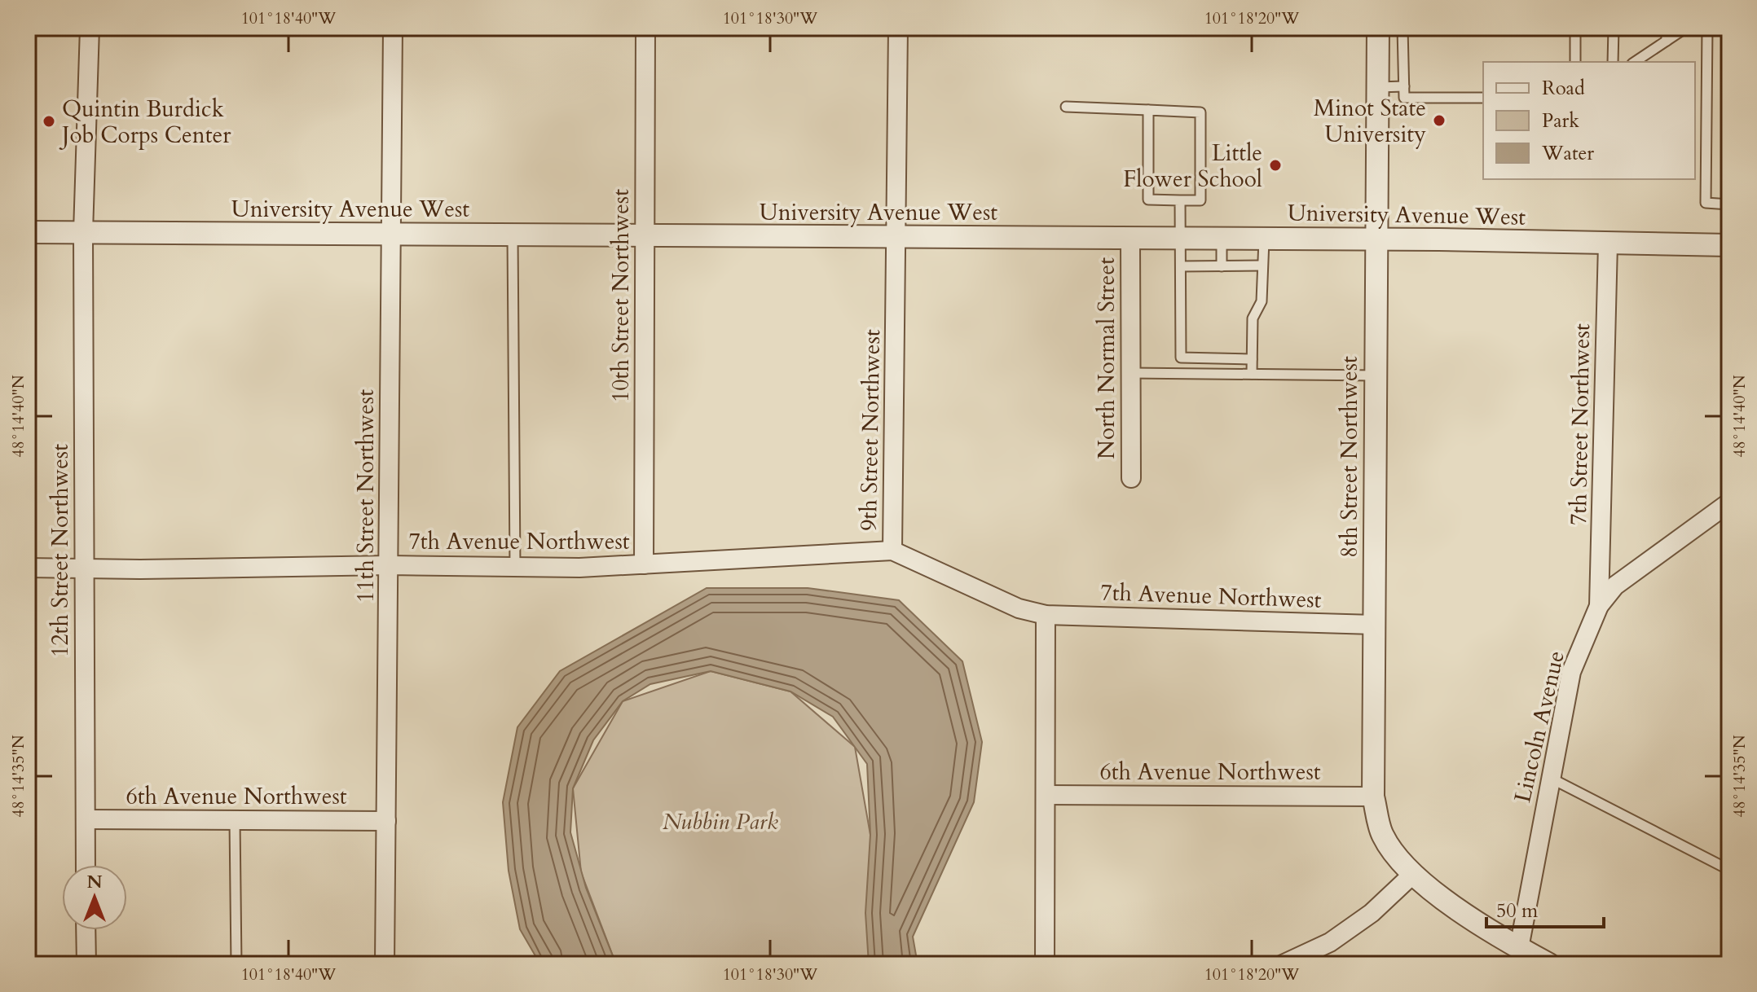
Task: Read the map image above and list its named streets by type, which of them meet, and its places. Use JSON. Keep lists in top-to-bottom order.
{
  "streets": {
    "street": [
      "University Avenue West",
      "10th Street Northwest",
      "North Normal Street",
      "7th Street Northwest",
      "9th Street Northwest",
      "8th Street Northwest",
      "11th Street Northwest",
      "7th Avenue Northwest",
      "12th Street Northwest",
      "Lincoln Avenue",
      "6th Avenue Northwest"
    ]
  },
  "crossings": [
    ["University Avenue West", "10th Street Northwest"],
    ["University Avenue West", "North Normal Street"],
    ["University Avenue West", "7th Street Northwest"],
    ["University Avenue West", "9th Street Northwest"],
    ["University Avenue West", "8th Street Northwest"],
    ["University Avenue West", "11th Street Northwest"],
    ["University Avenue West", "12th Street Northwest"],
    ["10th Street Northwest", "7th Avenue Northwest"],
    ["7th Street Northwest", "Lincoln Avenue"],
    ["9th Street Northwest", "7th Avenue Northwest"],
    ["8th Street Northwest", "7th Avenue Northwest"],
    ["8th Street Northwest", "Lincoln Avenue"],
    ["8th Street Northwest", "6th Avenue Northwest"],
    ["11th Street Northwest", "7th Avenue Northwest"],
    ["11th Street Northwest", "6th Avenue Northwest"],
    ["7th Avenue Northwest", "12th Street Northwest"],
    ["12th Street Northwest", "6th Avenue Northwest"]
  ],
  "parks": ["Nubbin Park"],
  "places": ["Minot State University", "Quintin Burdick Job Corps Center", "Little Flower School"],
  "legend": ["Road", "Park", "Water"],
  "scale_bar": "50 m",
  "north": "top",
  "coordinates": [
    "101°18'40\"W",
    "101°18'30\"W",
    "101°18'20\"W",
    "48°14'40\"N",
    "48°14'35\"N"
  ]
}
